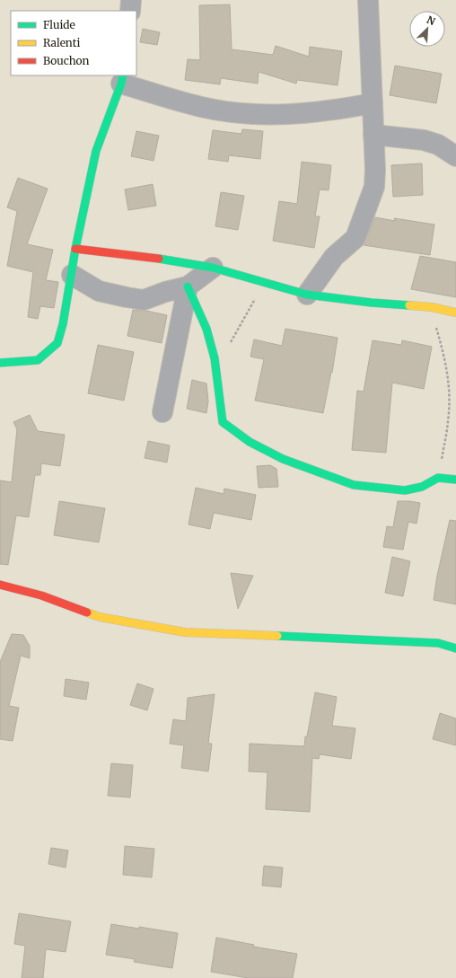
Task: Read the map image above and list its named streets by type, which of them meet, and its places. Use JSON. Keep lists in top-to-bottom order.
{
  "legend": ["Fluide", "Ralenti", "Bouchon"],
  "north": "top right"
}
